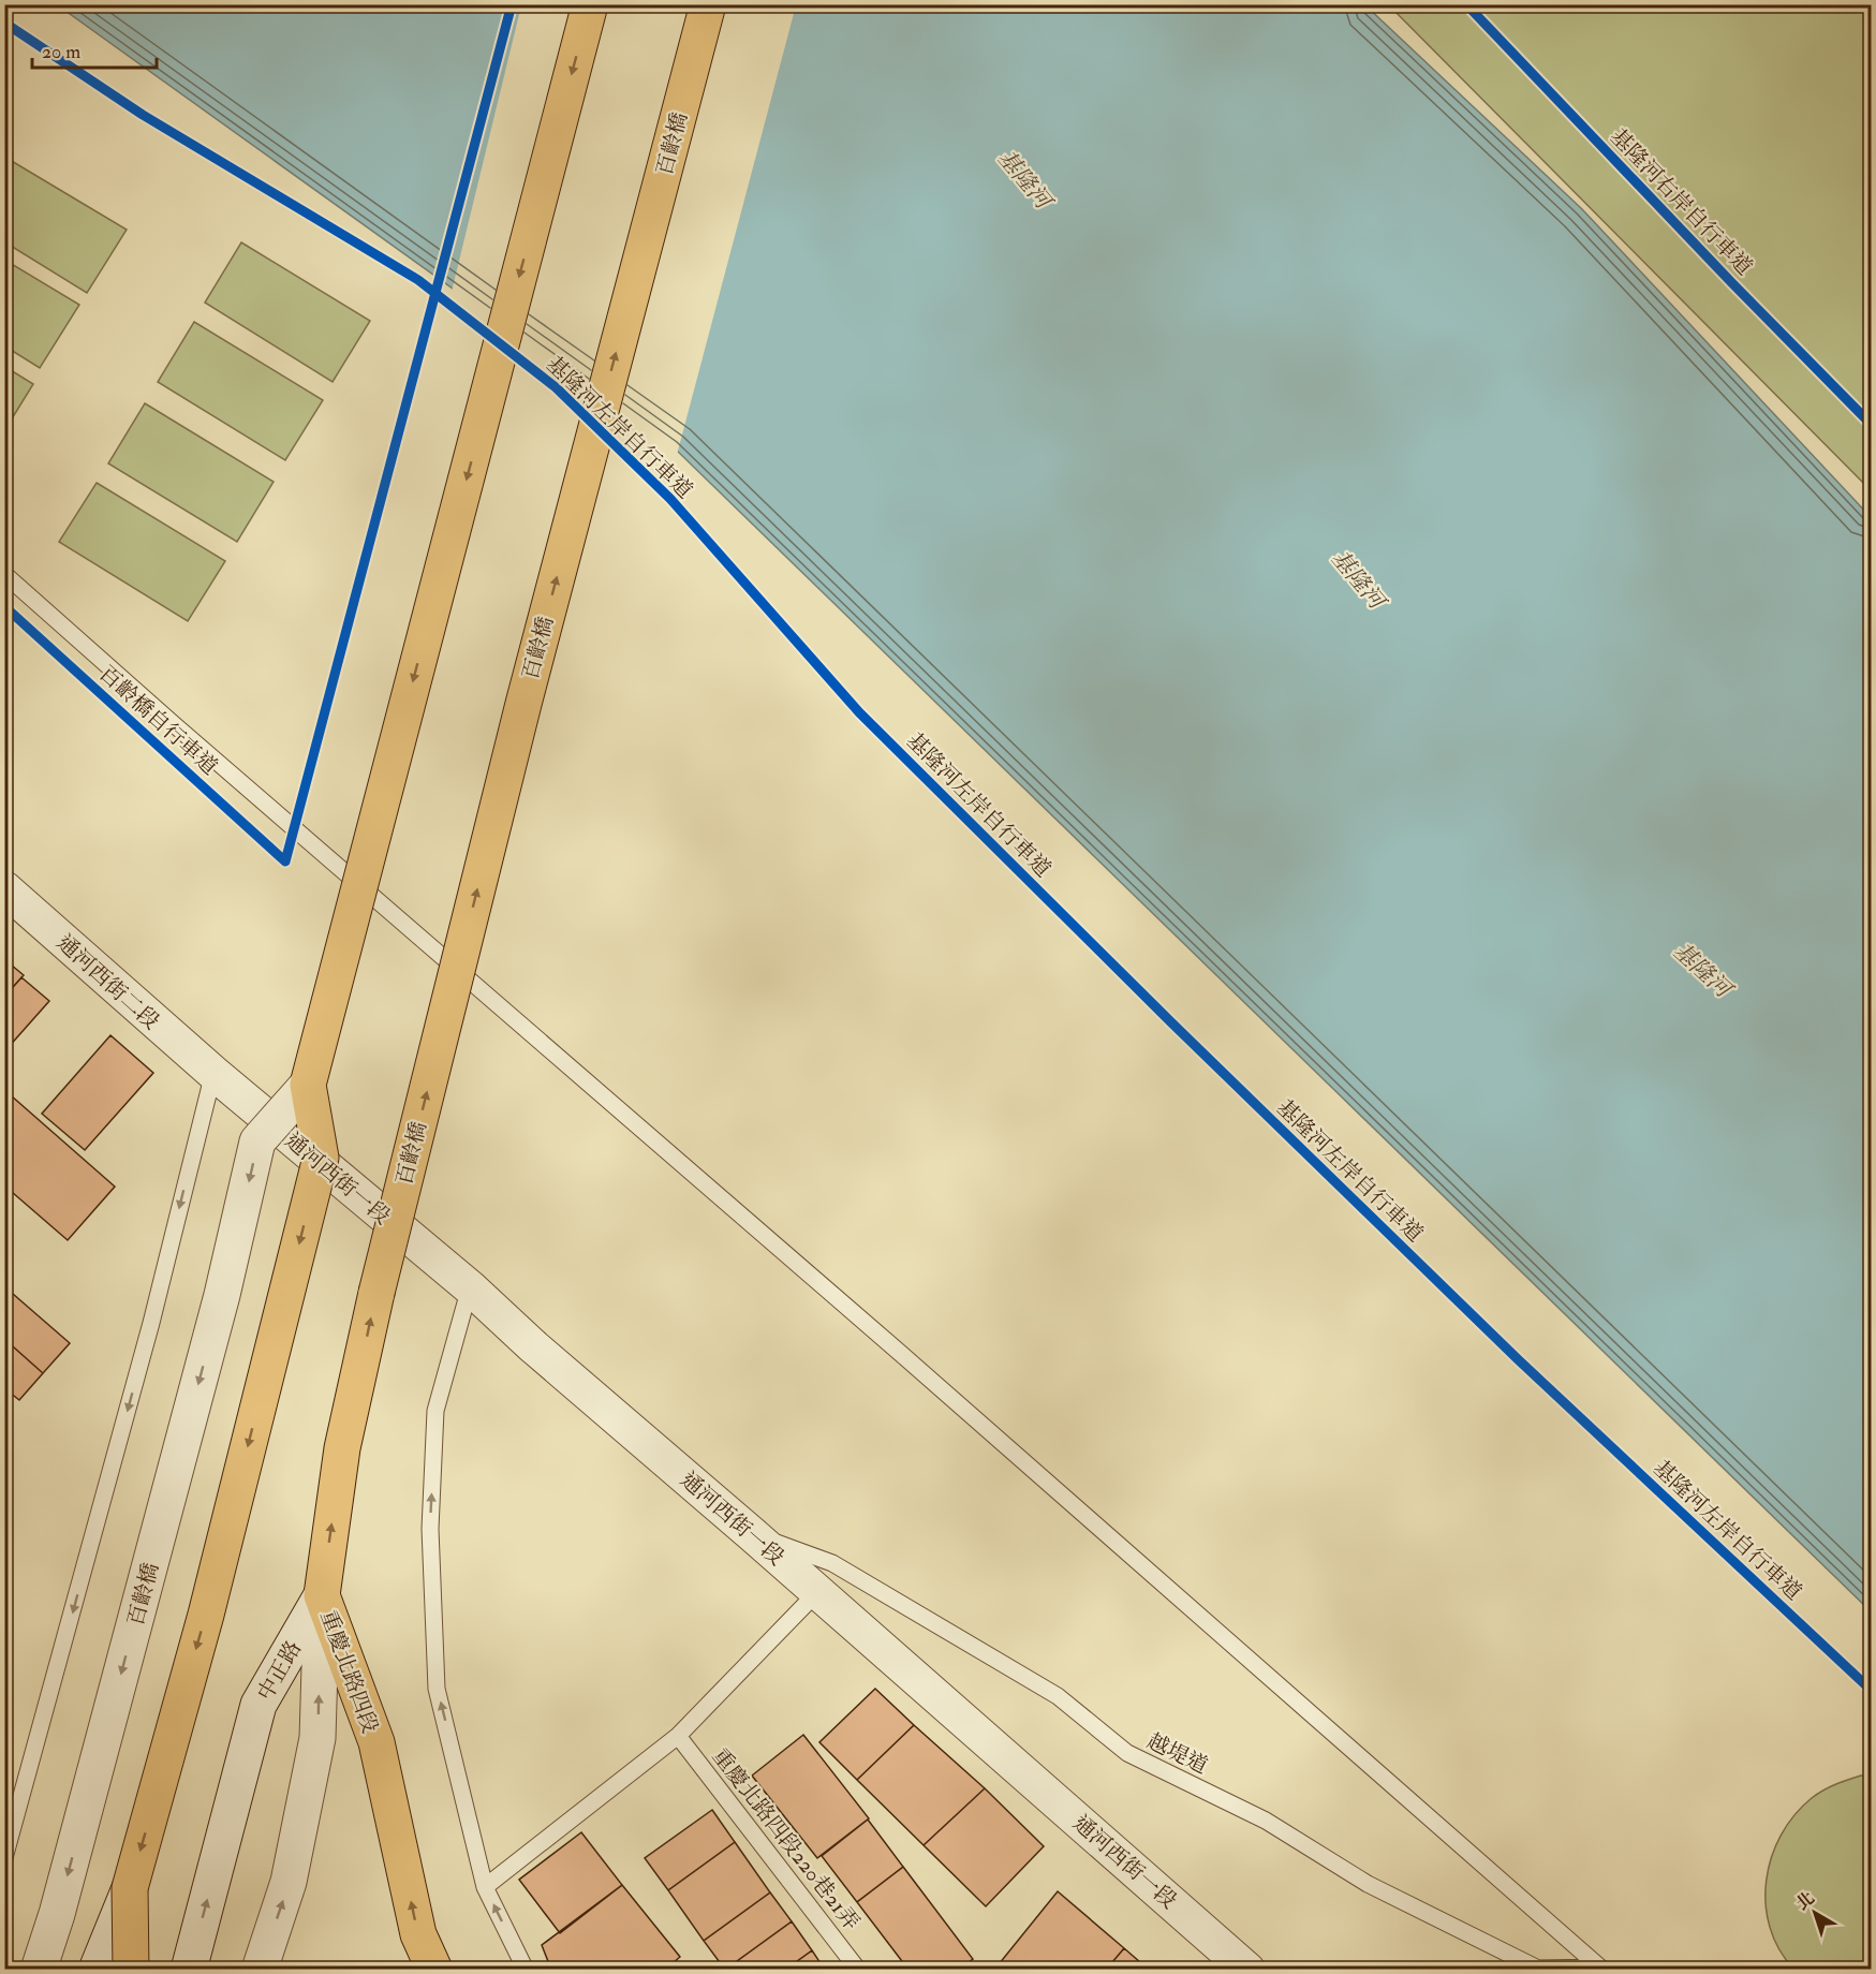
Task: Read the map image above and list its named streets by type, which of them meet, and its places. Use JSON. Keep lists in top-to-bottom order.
{
  "streets": {
    "main road": ["百齡橋", "重慶北路四段"],
    "street": ["通河西街二段", "通河西街一段", "中正路"],
    "lane": ["越堤道", "重慶北路四段220巷21弄"],
    "cycle path": ["基隆河右岸自行車道", "基隆河左岸自行車道", "百齡橋自行車道"]
  },
  "crossings": [
    ["百齡橋", "重慶北路四段"],
    ["通河西街二段", "通河西街一段"],
    ["通河西街一段", "越堤道"],
    ["中正路", "重慶北路四段"]
  ],
  "one_way": ["中正路", "重慶北路四段"],
  "water": ["基隆河"],
  "scale_bar": "20 m",
  "north": "top left"
}
